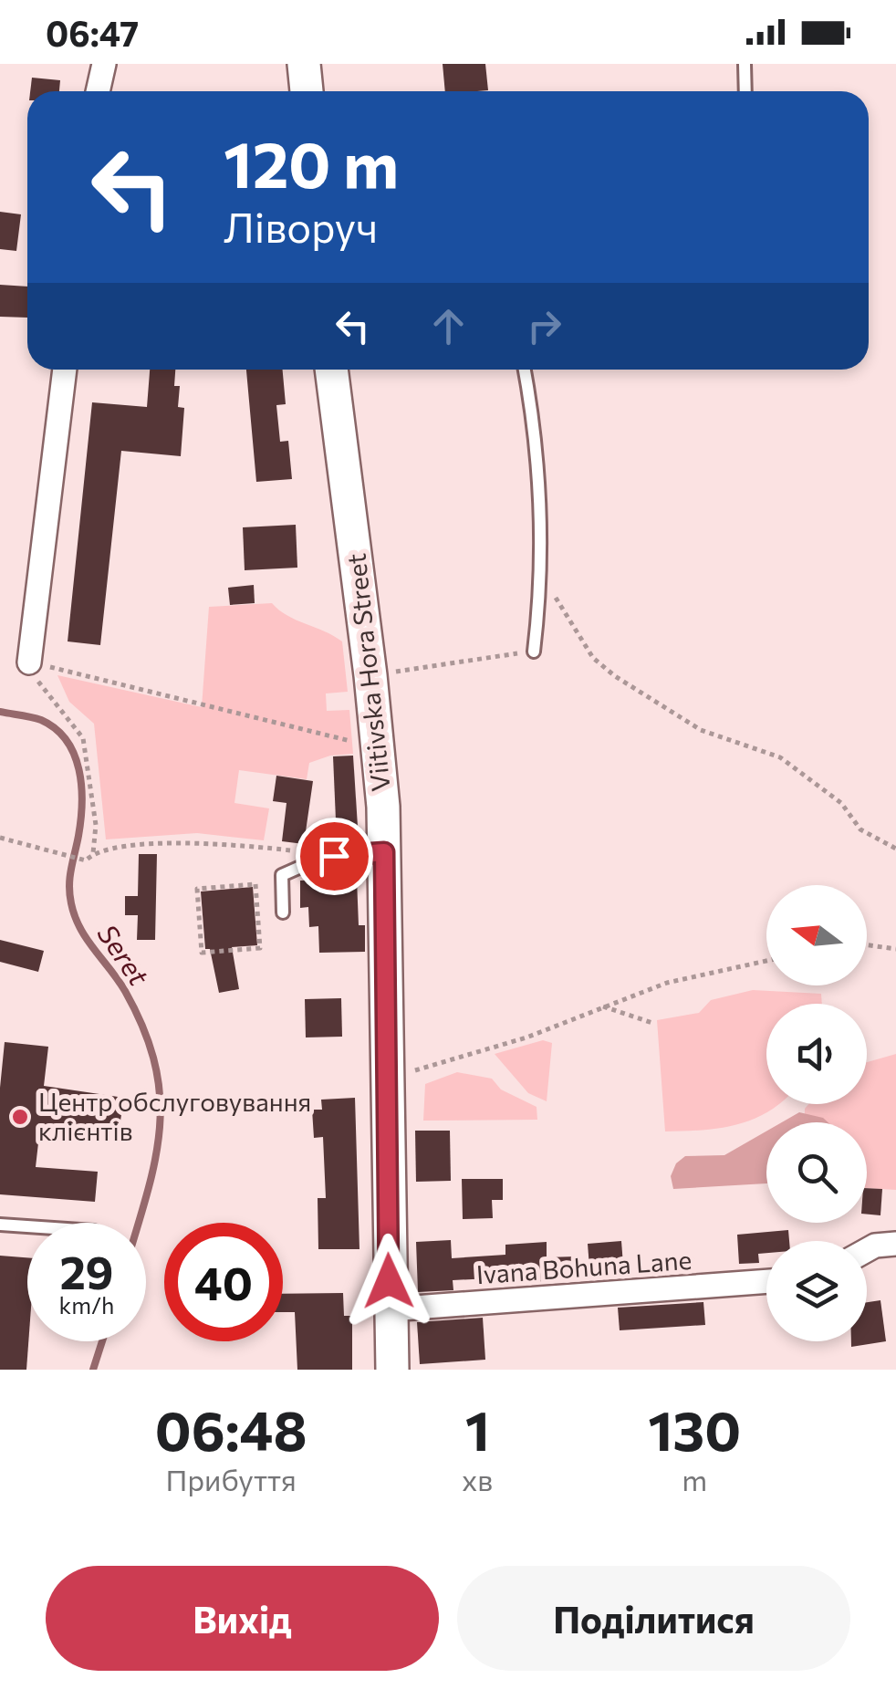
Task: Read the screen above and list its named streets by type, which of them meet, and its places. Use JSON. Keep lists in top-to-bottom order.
{
  "streets": {
    "street": ["Viitivska Hora Street", "Ivana Bohuna Lane"]
  },
  "crossings": [
    ["Viitivska Hora Street", "Ivana Bohuna Lane"]
  ],
  "water": ["Seret"],
  "places": ["Центр обслуговування клієнтів"],
  "north": "left",
  "page": {
    "status": "06:47",
    "turn": ["120 m", "Ліворуч"],
    "speed": "29 km/h",
    "limit": "40",
    "eta": [
      "06:48",
      "Прибуття",
      "1",
      "хв",
      "130",
      "m"
    ],
    "buttons": ["Вихід", "Поділитися"]
  }
}
